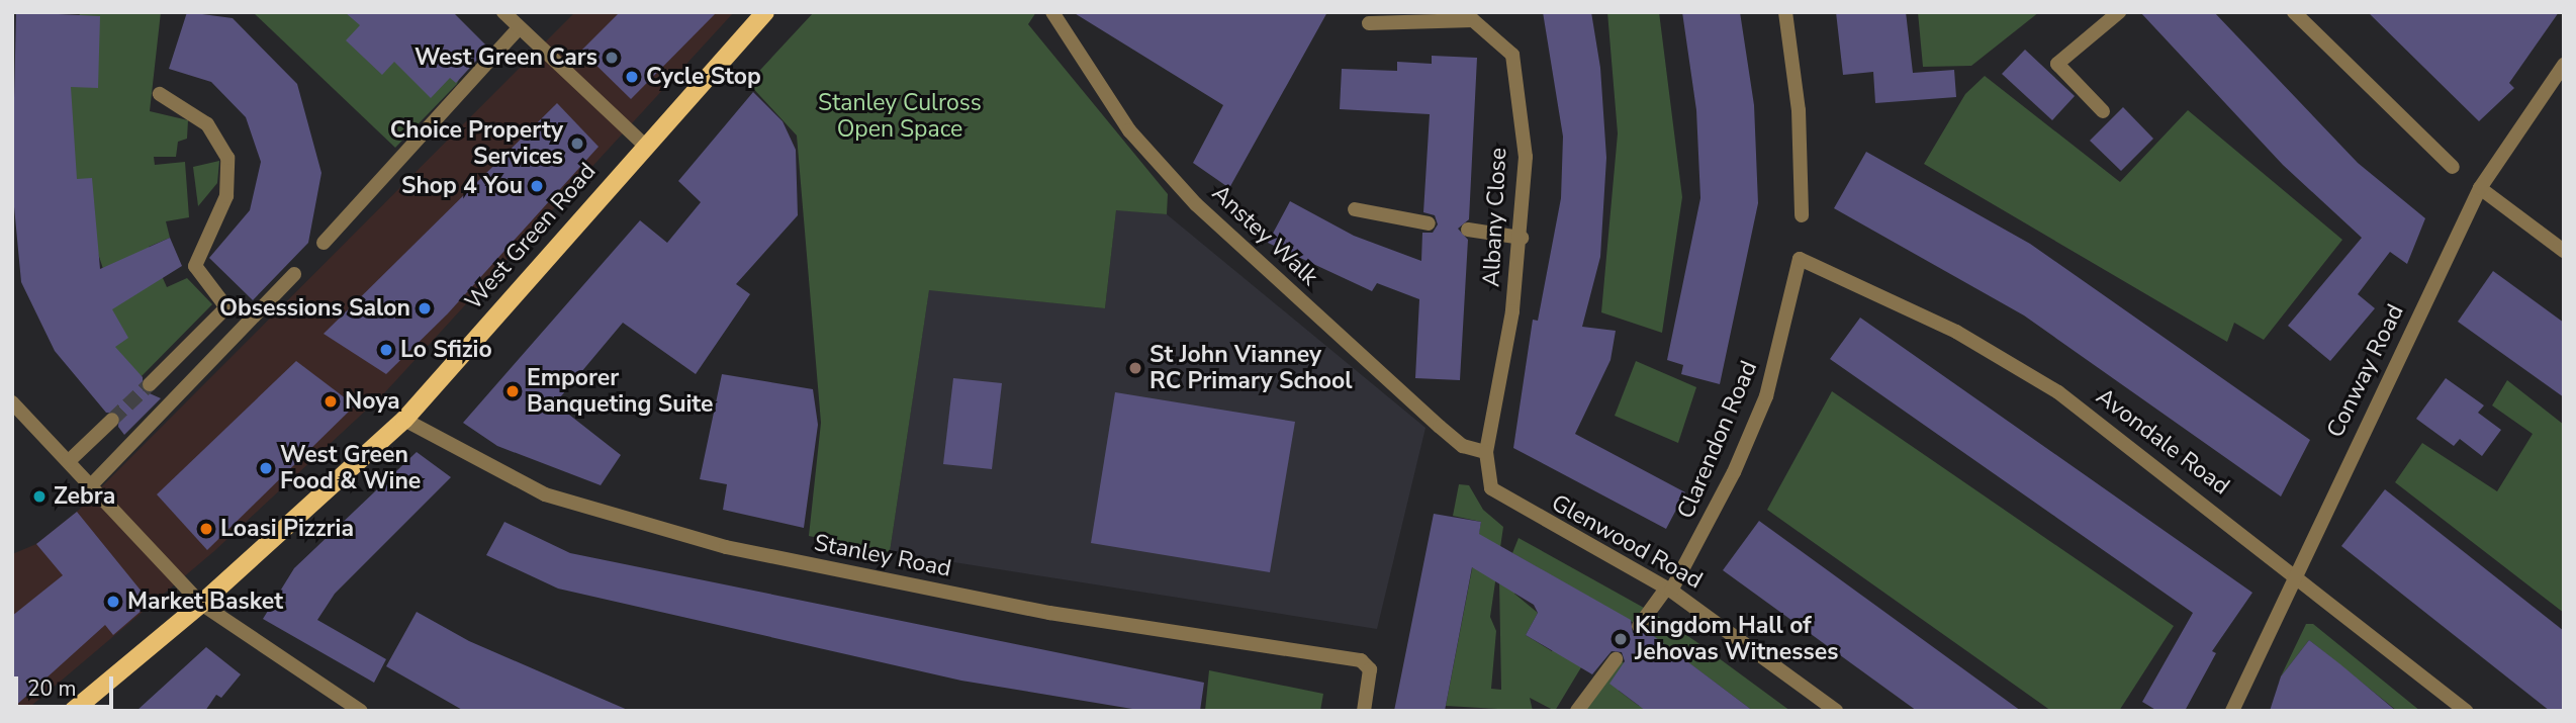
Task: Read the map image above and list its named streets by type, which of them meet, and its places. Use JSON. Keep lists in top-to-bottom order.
{
  "streets": {
    "main road": ["West Green Road"],
    "street": [
      "Albany Close",
      "Anstey Walk",
      "Conway Road",
      "Clarendon Road",
      "Avondale Road",
      "Glenwood Road",
      "Stanley Road"
    ]
  },
  "crossings": [
    ["Albany Close", "Anstey Walk"],
    ["Albany Close", "Glenwood Road"],
    ["Anstey Walk", "Glenwood Road"],
    ["West Green Road", "Stanley Road"],
    ["Conway Road", "Avondale Road"],
    ["Clarendon Road", "Avondale Road"],
    ["Clarendon Road", "Glenwood Road"]
  ],
  "parks": ["Stanley Culross Open Space"],
  "places": [
    "West Green Cars",
    "Cycle Stop",
    "Choice Property Services",
    "Shop 4 You",
    "Obsessions Salon",
    "Lo Sfizio",
    "St John Vianney RC Primary School",
    "Emporer Banqueting Suite",
    "Noya",
    "West Green Food & Wine",
    "Zebra",
    "Loasi Pizzria",
    "Market Basket",
    "Kingdom Hall of Jehovas Witnesses"
  ],
  "scale_bar": "20 m"
}
